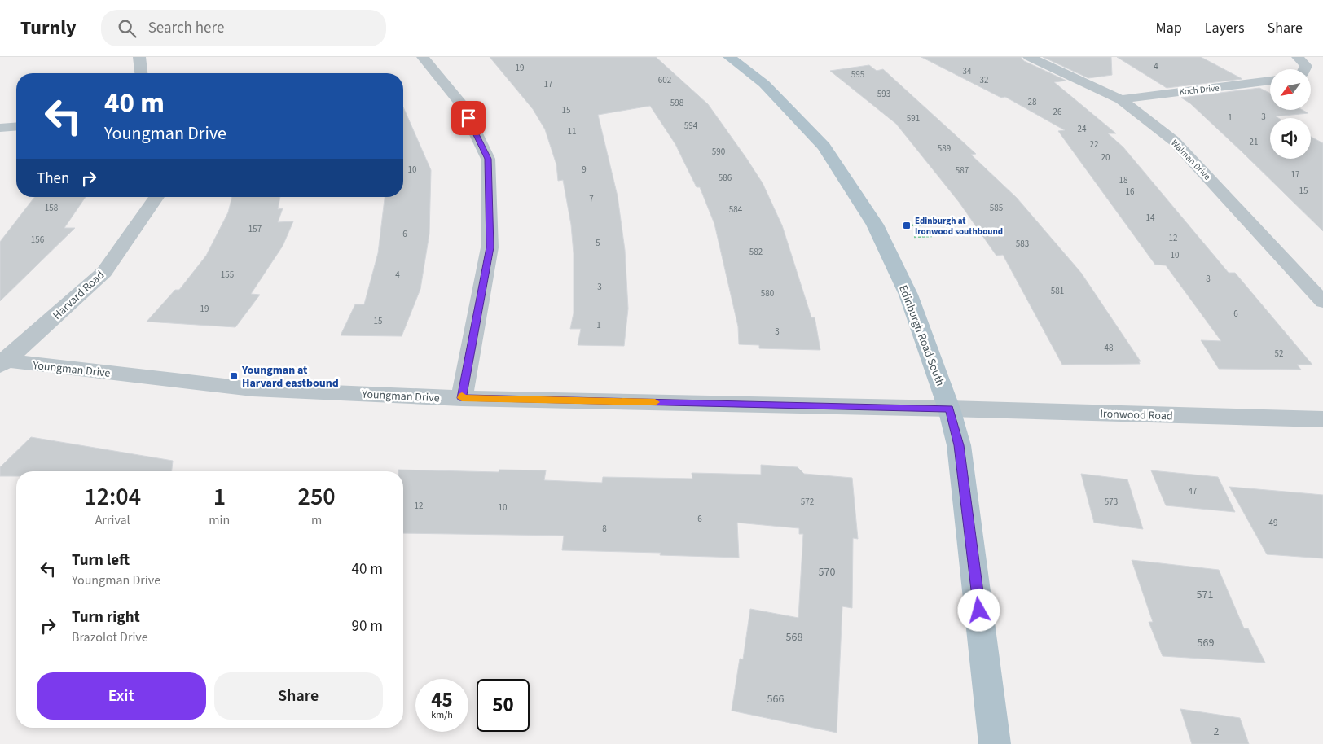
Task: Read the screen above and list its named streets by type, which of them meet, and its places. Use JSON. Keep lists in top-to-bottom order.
{
  "streets": {
    "main road": ["Edinburgh Road South"],
    "street": [
      "Koch Drive",
      "Walman Drive",
      "Harvard Road",
      "Youngman Drive",
      "Ironwood Road"
    ]
  },
  "crossings": [
    ["Koch Drive", "Walman Drive"],
    ["Harvard Road", "Youngman Drive"],
    ["Edinburgh Road South", "Youngman Drive"],
    ["Edinburgh Road South", "Ironwood Road"],
    ["Youngman Drive", "Ironwood Road"]
  ],
  "places": {
    "transit": ["Edinburgh at Ironwood southbound", "Youngman at Harvard eastbound"]
  },
  "house_numbers": [
    "4",
    "19",
    "34",
    "595",
    "602",
    "32",
    "17",
    "593",
    "28",
    "598",
    "15",
    "26",
    "3",
    "1",
    "591",
    "594",
    "24",
    "11",
    "21",
    "22",
    "589",
    "590",
    "20",
    "10",
    "9",
    "587",
    "17",
    "586",
    "18",
    "15",
    "16",
    "7",
    "158",
    "585",
    "584",
    "14",
    "157",
    "6",
    "12",
    "156",
    "5",
    "583",
    "582",
    "10",
    "155",
    "4",
    "8",
    "3",
    "581",
    "580",
    "19",
    "6",
    "15",
    "1",
    "3",
    "48",
    "52",
    "47",
    "572",
    "573",
    "12",
    "10",
    "6",
    "49",
    "8",
    "570",
    "571",
    "568",
    "569",
    "566",
    "2"
  ],
  "north": "bottom left",
  "page": {
    "header": "Turnly",
    "search": "Search here",
    "nav": ["Map", "Layers", "Share"],
    "turn": ["40 m", "Youngman Drive"],
    "then": "Then",
    "eta": [
      "12:04",
      "Arrival",
      "1",
      "min",
      "250",
      "m"
    ],
    "list": [
      {
        "name": "Turn left",
        "note": "Youngman Drive",
        "value": "40 m"
      },
      {
        "name": "Turn right",
        "note": "Brazolot Drive",
        "value": "90 m"
      }
    ],
    "buttons": ["Exit", "Share"],
    "speed": "45 km/h",
    "limit": "50"
  }
}
